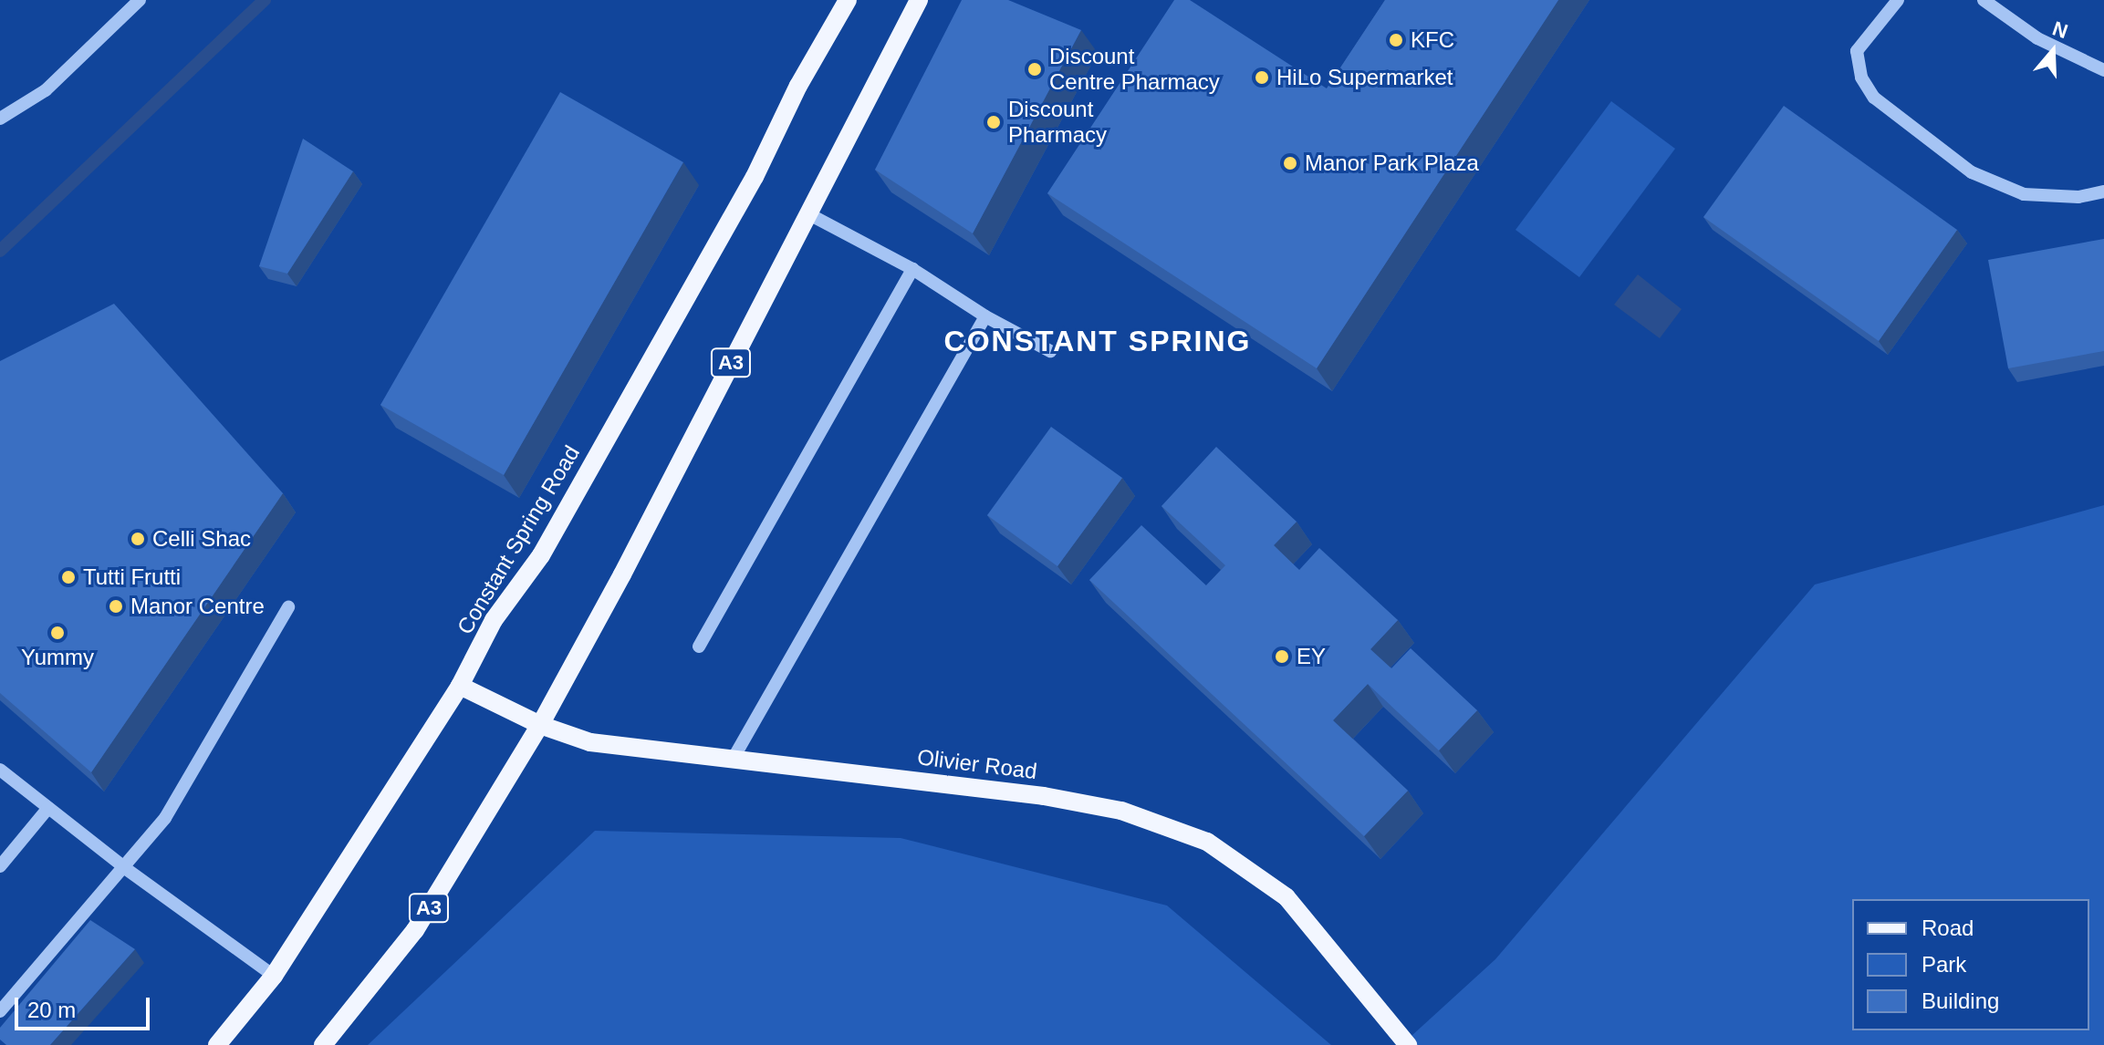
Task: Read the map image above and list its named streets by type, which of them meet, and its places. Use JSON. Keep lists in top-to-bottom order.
{
  "streets": {
    "main road": ["A3", "Constant Spring Road", "Olivier Road"]
  },
  "crossings": [
    ["A3", "Olivier Road"],
    ["Constant Spring Road", "Olivier Road"]
  ],
  "districts": ["CONSTANT SPRING"],
  "places": [
    "KFC",
    "Discount Centre Pharmacy",
    "HiLo Supermarket",
    "Discount Pharmacy",
    "Manor Park Plaza",
    "Celli Shac",
    "Tutti Frutti",
    "Manor Centre",
    "Yummy",
    "EY"
  ],
  "legend": ["Road", "Park", "Building"],
  "scale_bar": "20 m",
  "north": "top"
}
